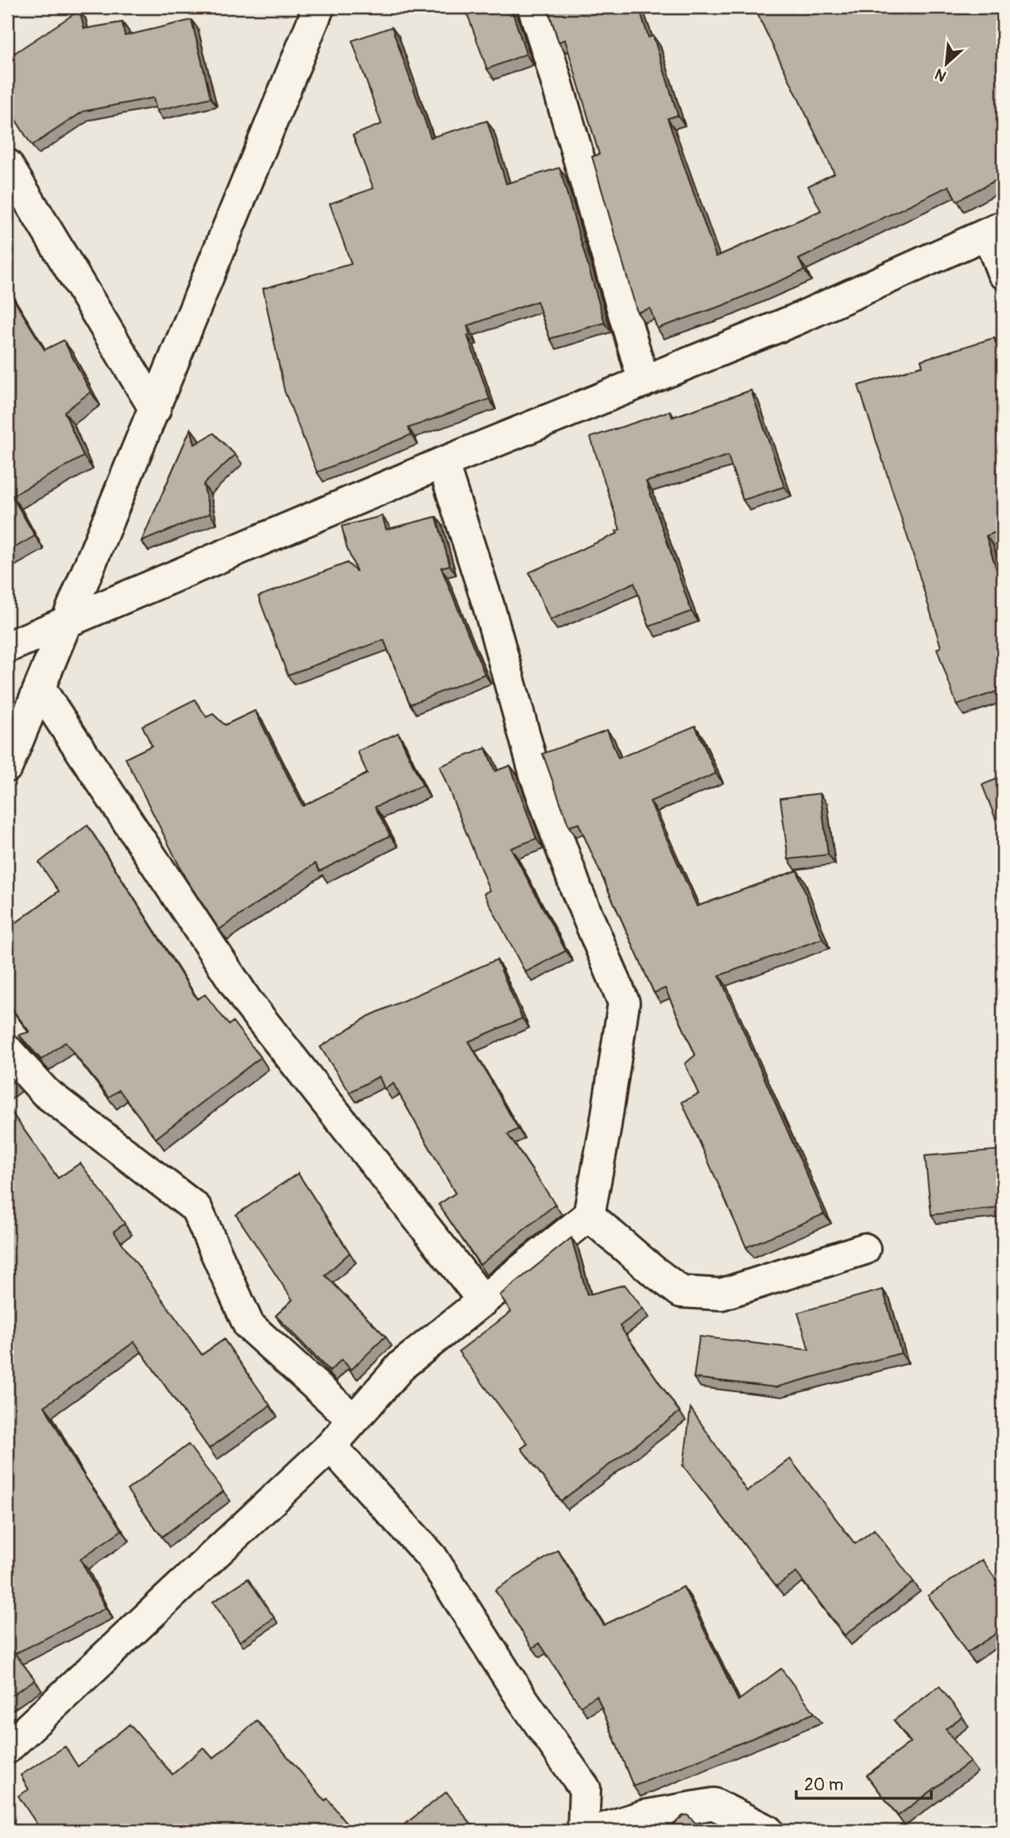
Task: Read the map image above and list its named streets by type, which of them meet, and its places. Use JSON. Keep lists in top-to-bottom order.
{
  "scale_bar": "20 m",
  "north": "bottom left"
}
